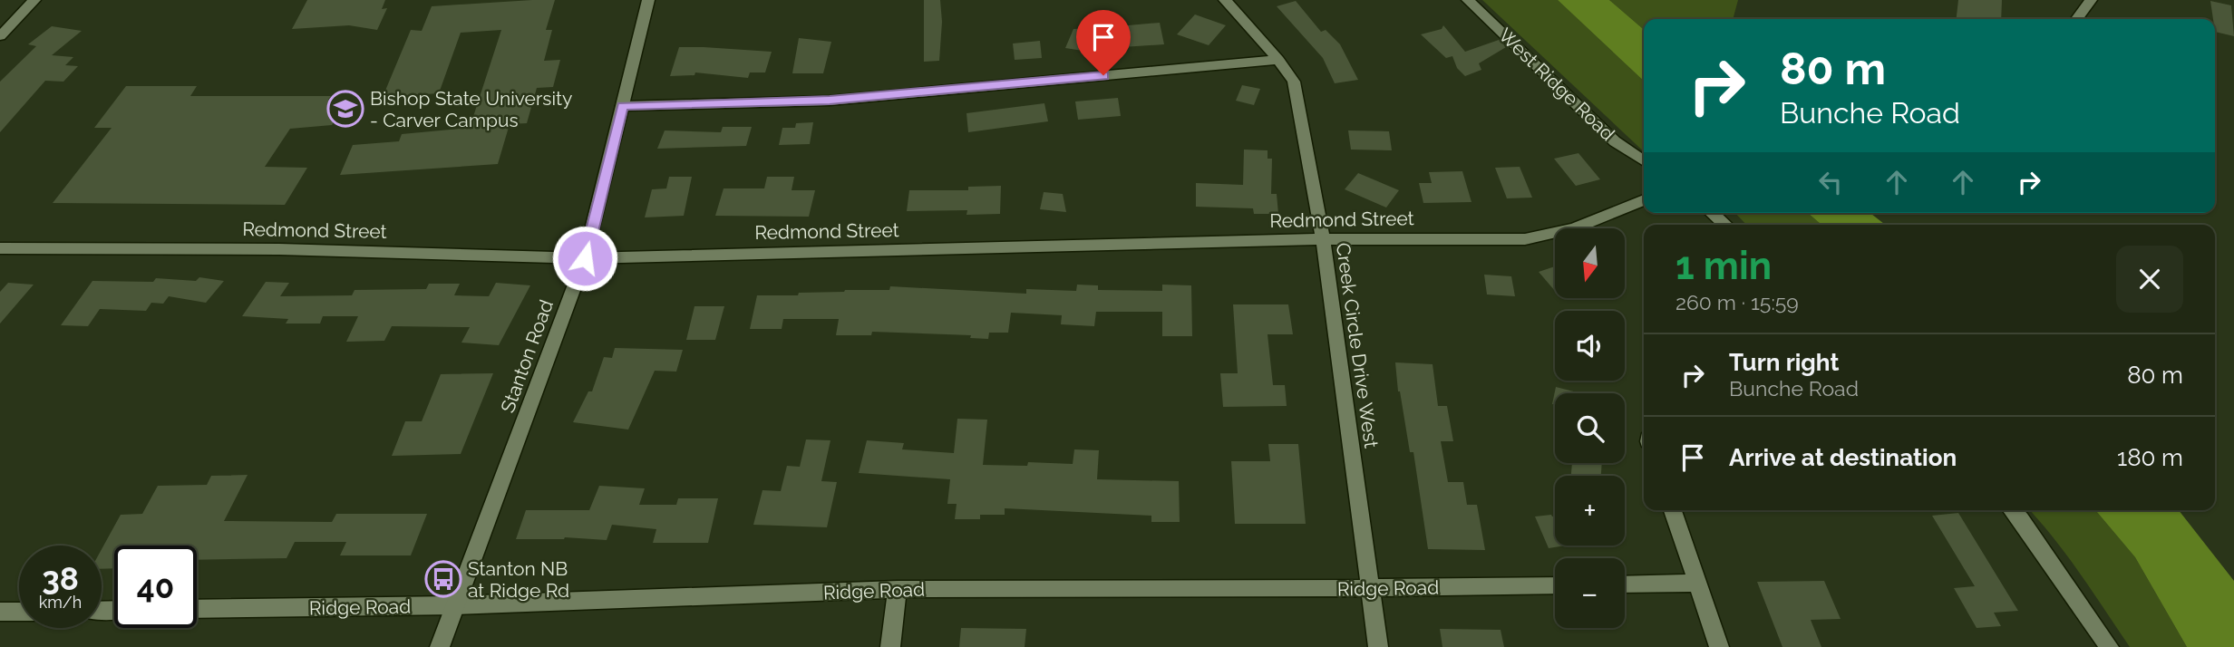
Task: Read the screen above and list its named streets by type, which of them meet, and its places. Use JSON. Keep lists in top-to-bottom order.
{
  "streets": {
    "street": [
      "West Ridge Road",
      "Redmond Street",
      "Creek Circle Drive West",
      "Stanton Road",
      "Ridge Road"
    ]
  },
  "crossings": [
    ["Redmond Street", "Creek Circle Drive West"],
    ["Redmond Street", "Stanton Road"],
    ["Creek Circle Drive West", "Ridge Road"],
    ["Stanton Road", "Ridge Road"]
  ],
  "places": {
    "school or university": ["Bishop State University - Carver Campus"],
    "bus stop": ["Stanton NB at Ridge Rd"]
  },
  "north": "bottom",
  "page": {
    "turn": ["80 m", "Bunche Road"],
    "heading": ["1 min", "260 m · 15:59"],
    "map_buttons": ["+", "−"],
    "list": [
      {
        "name": "Turn right",
        "note": "Bunche Road",
        "value": "80 m"
      },
      {
        "name": "Arrive at destination",
        "value": "180 m"
      }
    ],
    "speed": "38 km/h",
    "limit": "40"
  }
}
